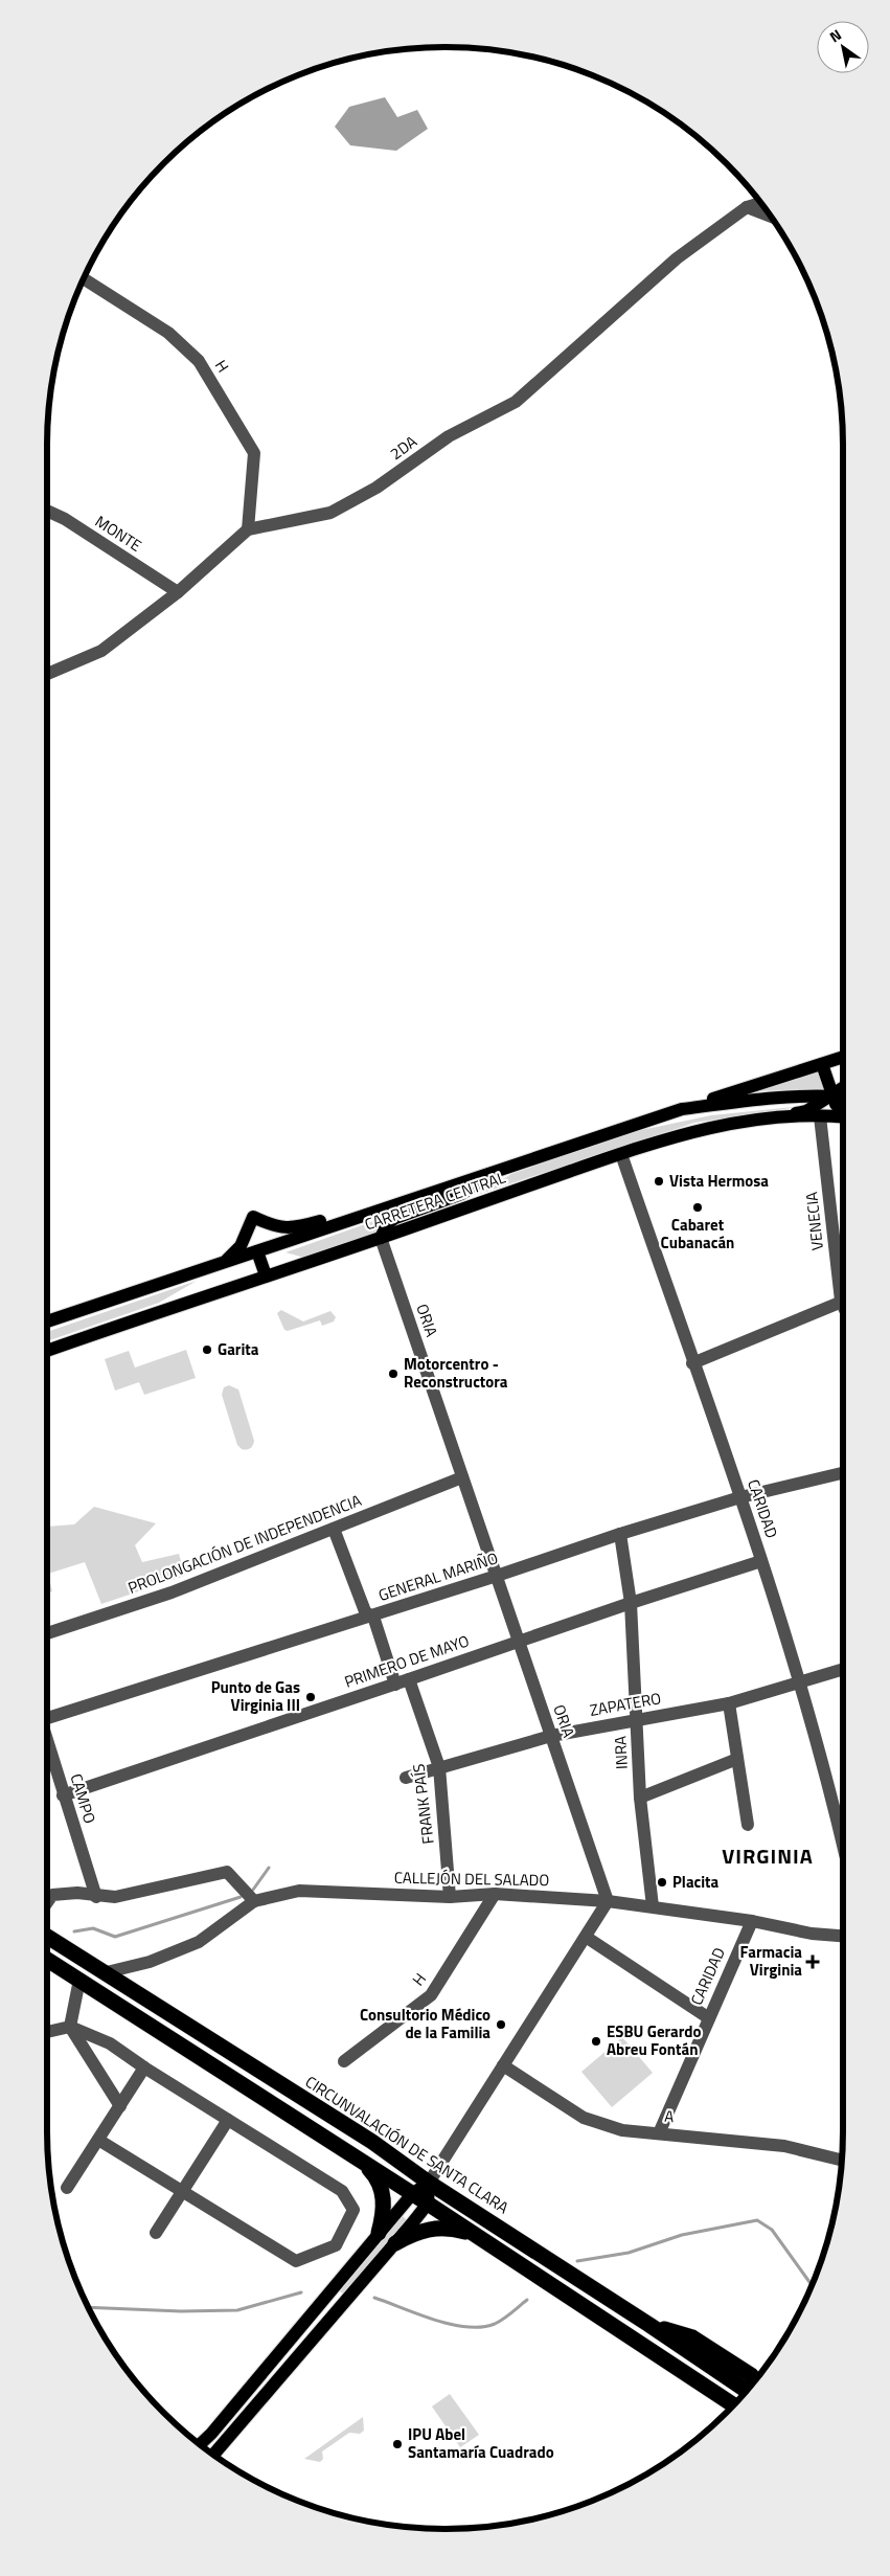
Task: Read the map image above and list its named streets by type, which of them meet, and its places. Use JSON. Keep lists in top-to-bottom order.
{
  "streets": {
    "highway": ["CIRCUNVALACIÓN DE SANTA CLARA"],
    "main road": ["CARRETERA CENTRAL"],
    "street": [
      "H",
      "2DA",
      "MONTE",
      "VENECIA",
      "ORIA",
      "CARIDAD",
      "PROLONGACIÓN DE INDEPENDENCIA",
      "GENERAL MARIÑO",
      "PRIMERO DE MAYO",
      "ZAPATERO",
      "INRA",
      "CAMPO",
      "FRANK PAÍS",
      "CALLEJÓN DEL SALADO",
      "A"
    ]
  },
  "crossings": [
    ["H", "2DA"],
    ["H", "CALLEJÓN DEL SALADO"],
    ["CARRETERA CENTRAL", "VENECIA"],
    ["CARRETERA CENTRAL", "ORIA"],
    ["CARRETERA CENTRAL", "CARIDAD"],
    ["ORIA", "PROLONGACIÓN DE INDEPENDENCIA"],
    ["ORIA", "GENERAL MARIÑO"],
    ["ORIA", "PRIMERO DE MAYO"],
    ["ORIA", "ZAPATERO"],
    ["ORIA", "CALLEJÓN DEL SALADO"],
    ["CARIDAD", "GENERAL MARIÑO"],
    ["CARIDAD", "PRIMERO DE MAYO"],
    ["CARIDAD", "ZAPATERO"],
    ["CARIDAD", "CALLEJÓN DEL SALADO"],
    ["CARIDAD", "A"],
    ["GENERAL MARIÑO", "INRA"],
    ["PRIMERO DE MAYO", "INRA"],
    ["PRIMERO DE MAYO", "CAMPO"],
    ["PRIMERO DE MAYO", "FRANK PAÍS"],
    ["ZAPATERO", "INRA"],
    ["ZAPATERO", "FRANK PAÍS"],
    ["INRA", "CALLEJÓN DEL SALADO"],
    ["FRANK PAÍS", "CALLEJÓN DEL SALADO"],
    ["CALLEJÓN DEL SALADO", "CIRCUNVALACIÓN DE SANTA CLARA"]
  ],
  "districts": ["VIRGINIA"],
  "places": {
    "other": [
      "Vista Hermosa",
      "Cabaret Cubanacán",
      "Garita",
      "Motorcentro - Reconstructora",
      "Punto de Gas Virginia III",
      "Placita",
      "Consultorio Médico de la Familia",
      "ESBU Gerardo Abreu Fontán",
      "IPU Abel Santamaría Cuadrado"
    ],
    "health": ["Farmacia Virginia"]
  },
  "north": "top left"
}
